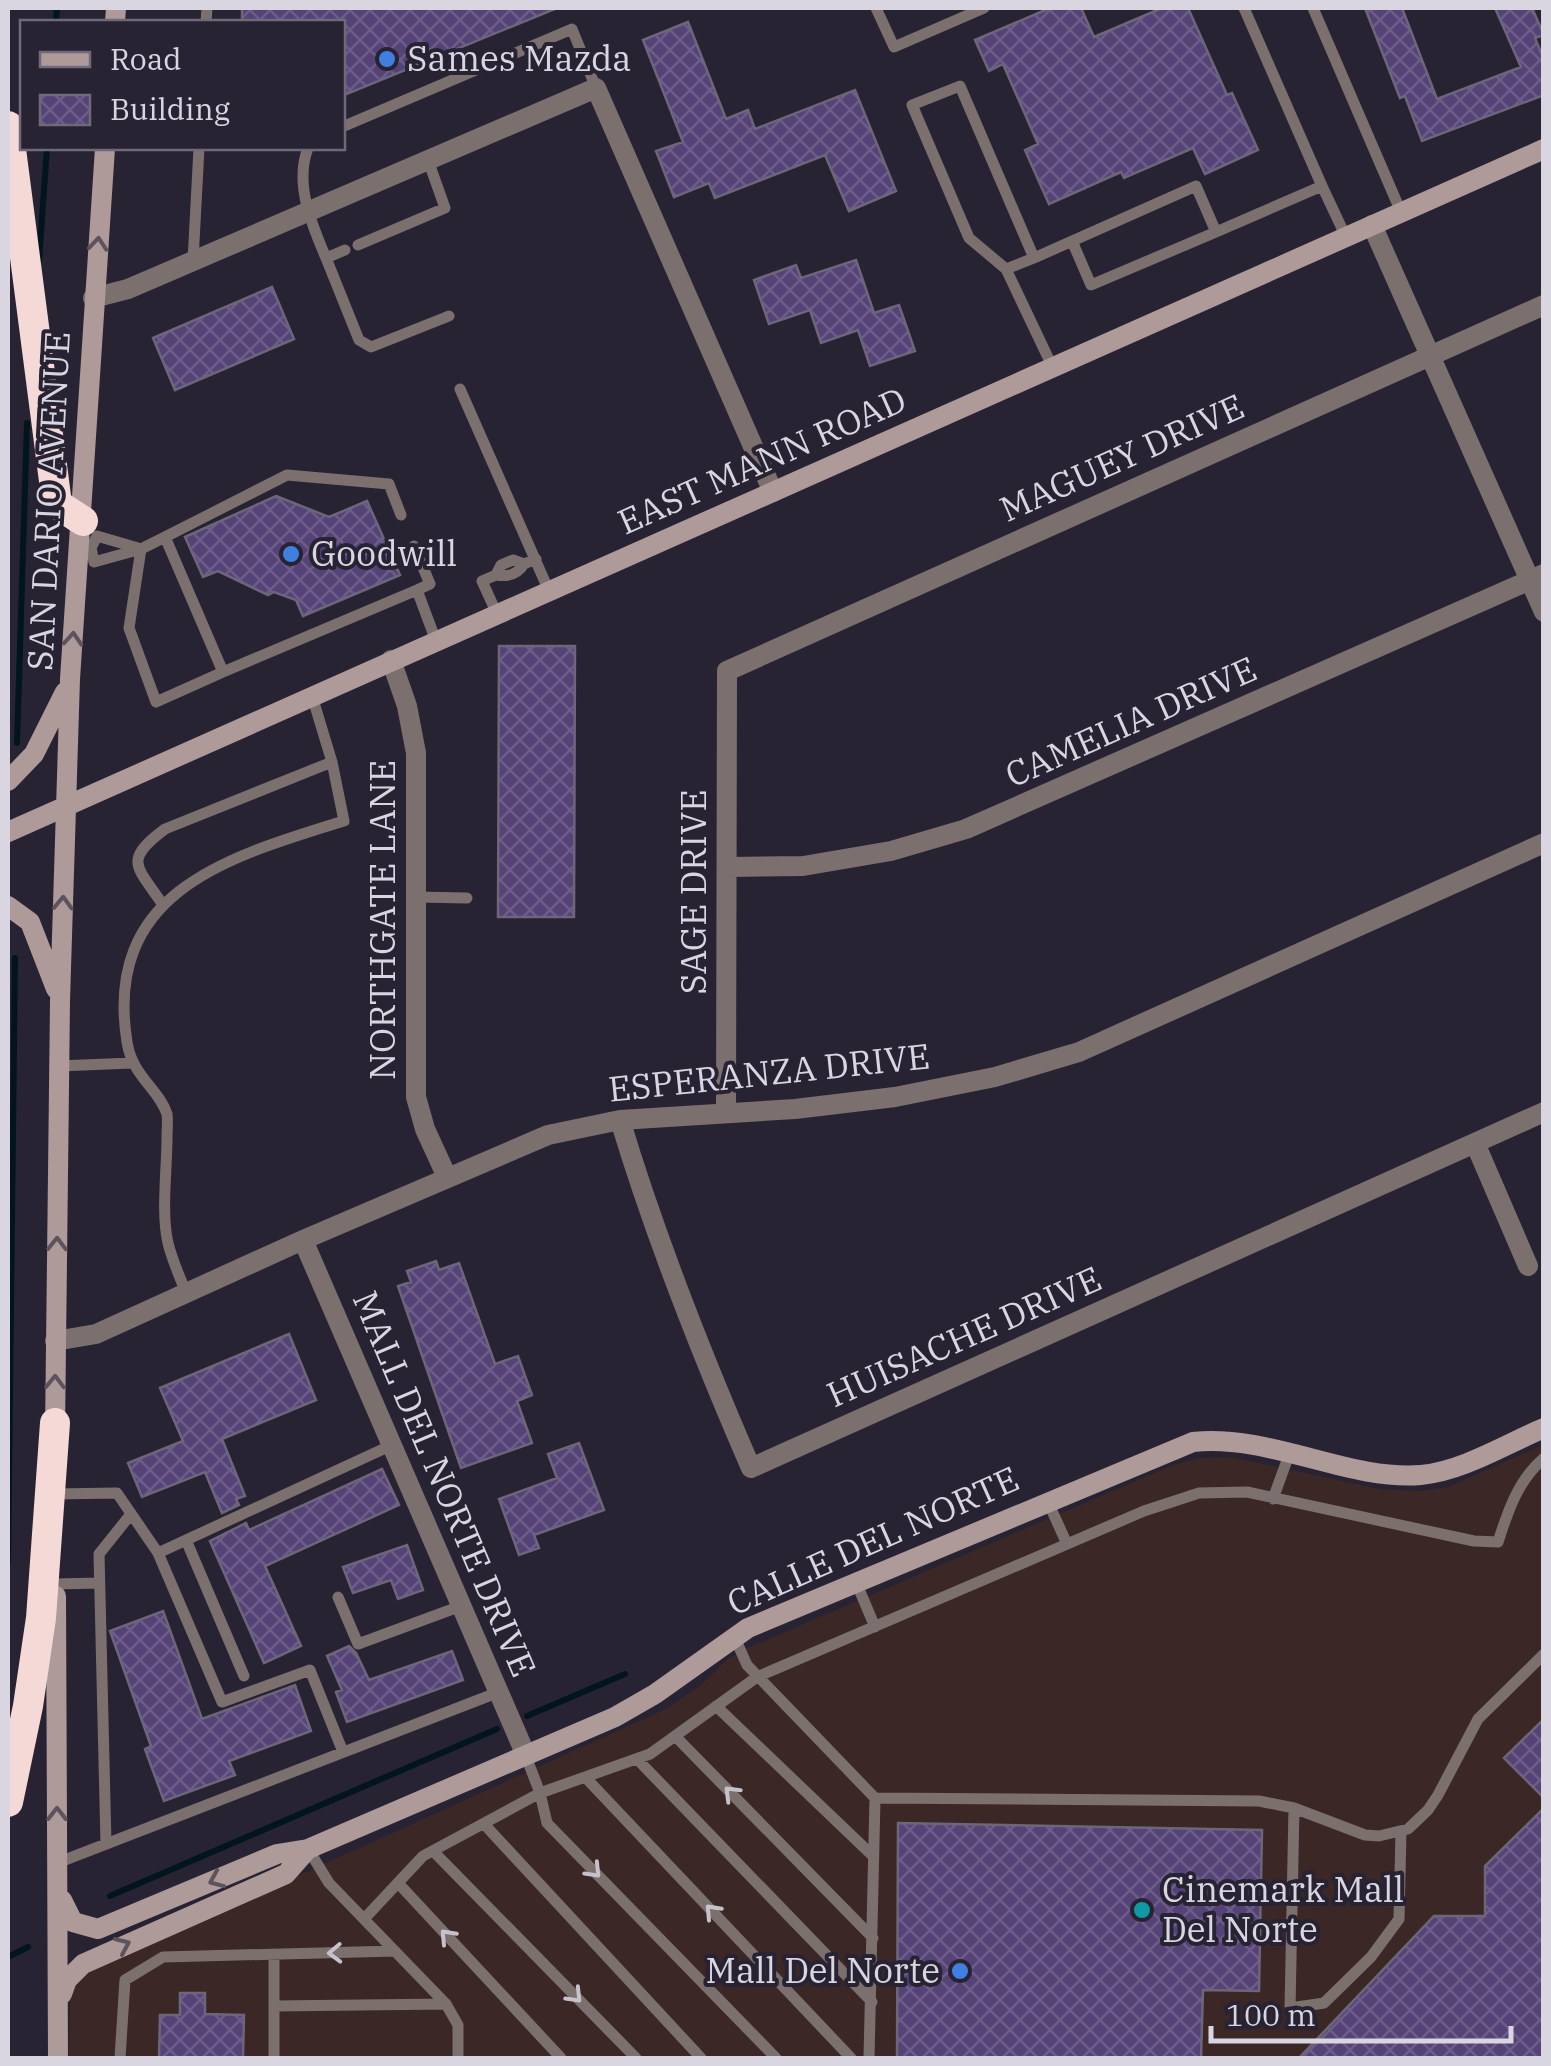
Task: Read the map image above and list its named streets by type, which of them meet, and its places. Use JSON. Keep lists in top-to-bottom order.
{
  "streets": {
    "street": [
      "MAGUEY DRIVE",
      "EAST MANN ROAD",
      "SAN DARIO AVENUE",
      "CAMELIA DRIVE",
      "SAGE DRIVE",
      "NORTHGATE LANE",
      "ESPERANZA DRIVE",
      "HUISACHE DRIVE",
      "MALL DEL NORTE DRIVE",
      "CALLE DEL NORTE"
    ]
  },
  "crossings": [
    ["MAGUEY DRIVE", "SAGE DRIVE"],
    ["EAST MANN ROAD", "SAN DARIO AVENUE"],
    ["EAST MANN ROAD", "NORTHGATE LANE"],
    ["SAN DARIO AVENUE", "ESPERANZA DRIVE"],
    ["SAN DARIO AVENUE", "CALLE DEL NORTE"],
    ["CAMELIA DRIVE", "SAGE DRIVE"],
    ["SAGE DRIVE", "ESPERANZA DRIVE"],
    ["NORTHGATE LANE", "ESPERANZA DRIVE"],
    ["ESPERANZA DRIVE", "HUISACHE DRIVE"],
    ["ESPERANZA DRIVE", "MALL DEL NORTE DRIVE"],
    ["MALL DEL NORTE DRIVE", "CALLE DEL NORTE"]
  ],
  "one_way": ["SAN DARIO AVENUE"],
  "places": [
    "Sames Mazda",
    "Goodwill",
    "Cinemark Mall Del Norte",
    "Mall Del Norte"
  ],
  "legend": ["Road", "Building"],
  "scale_bar": "100 m"
}
